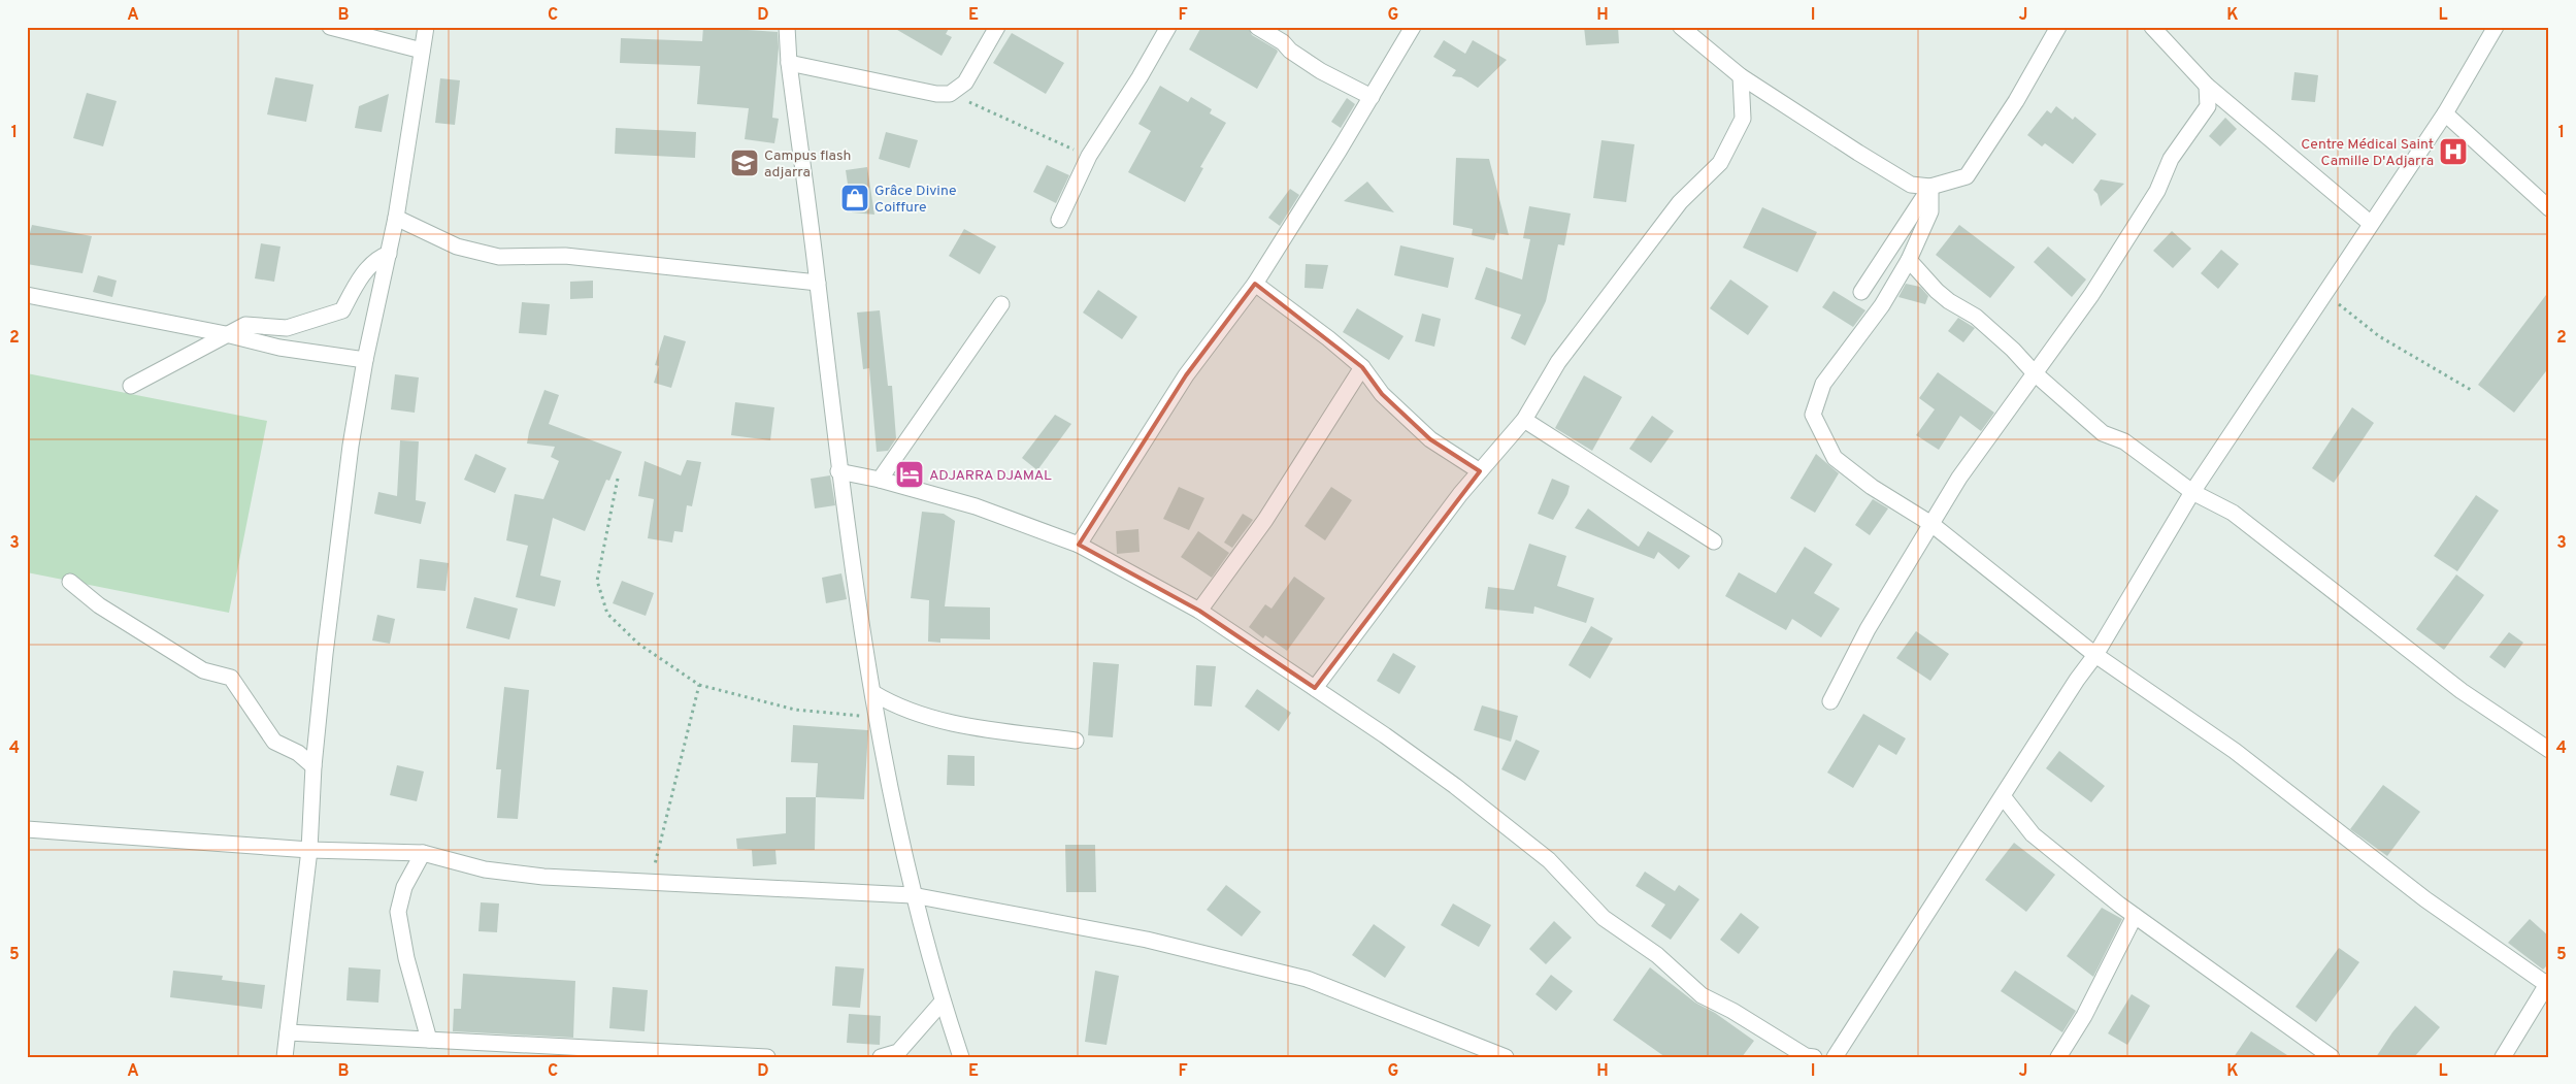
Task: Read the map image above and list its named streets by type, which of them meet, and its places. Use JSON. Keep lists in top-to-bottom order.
{
  "places": {
    "hospital": ["Centre Médical Saint Camille D'Adjarra"],
    "school or university": ["Campus flash adjarra"],
    "shop": ["Grâce Divine Coiffure"],
    "hotel": ["ADJARRA DJAMAL"]
  },
  "grid": {
    "columns": [
      "A",
      "B",
      "C",
      "D",
      "E",
      "F",
      "G",
      "H",
      "I",
      "J",
      "K",
      "L"
    ],
    "rows": [
      "1",
      "2",
      "3",
      "4",
      "5"
    ]
  }
}
